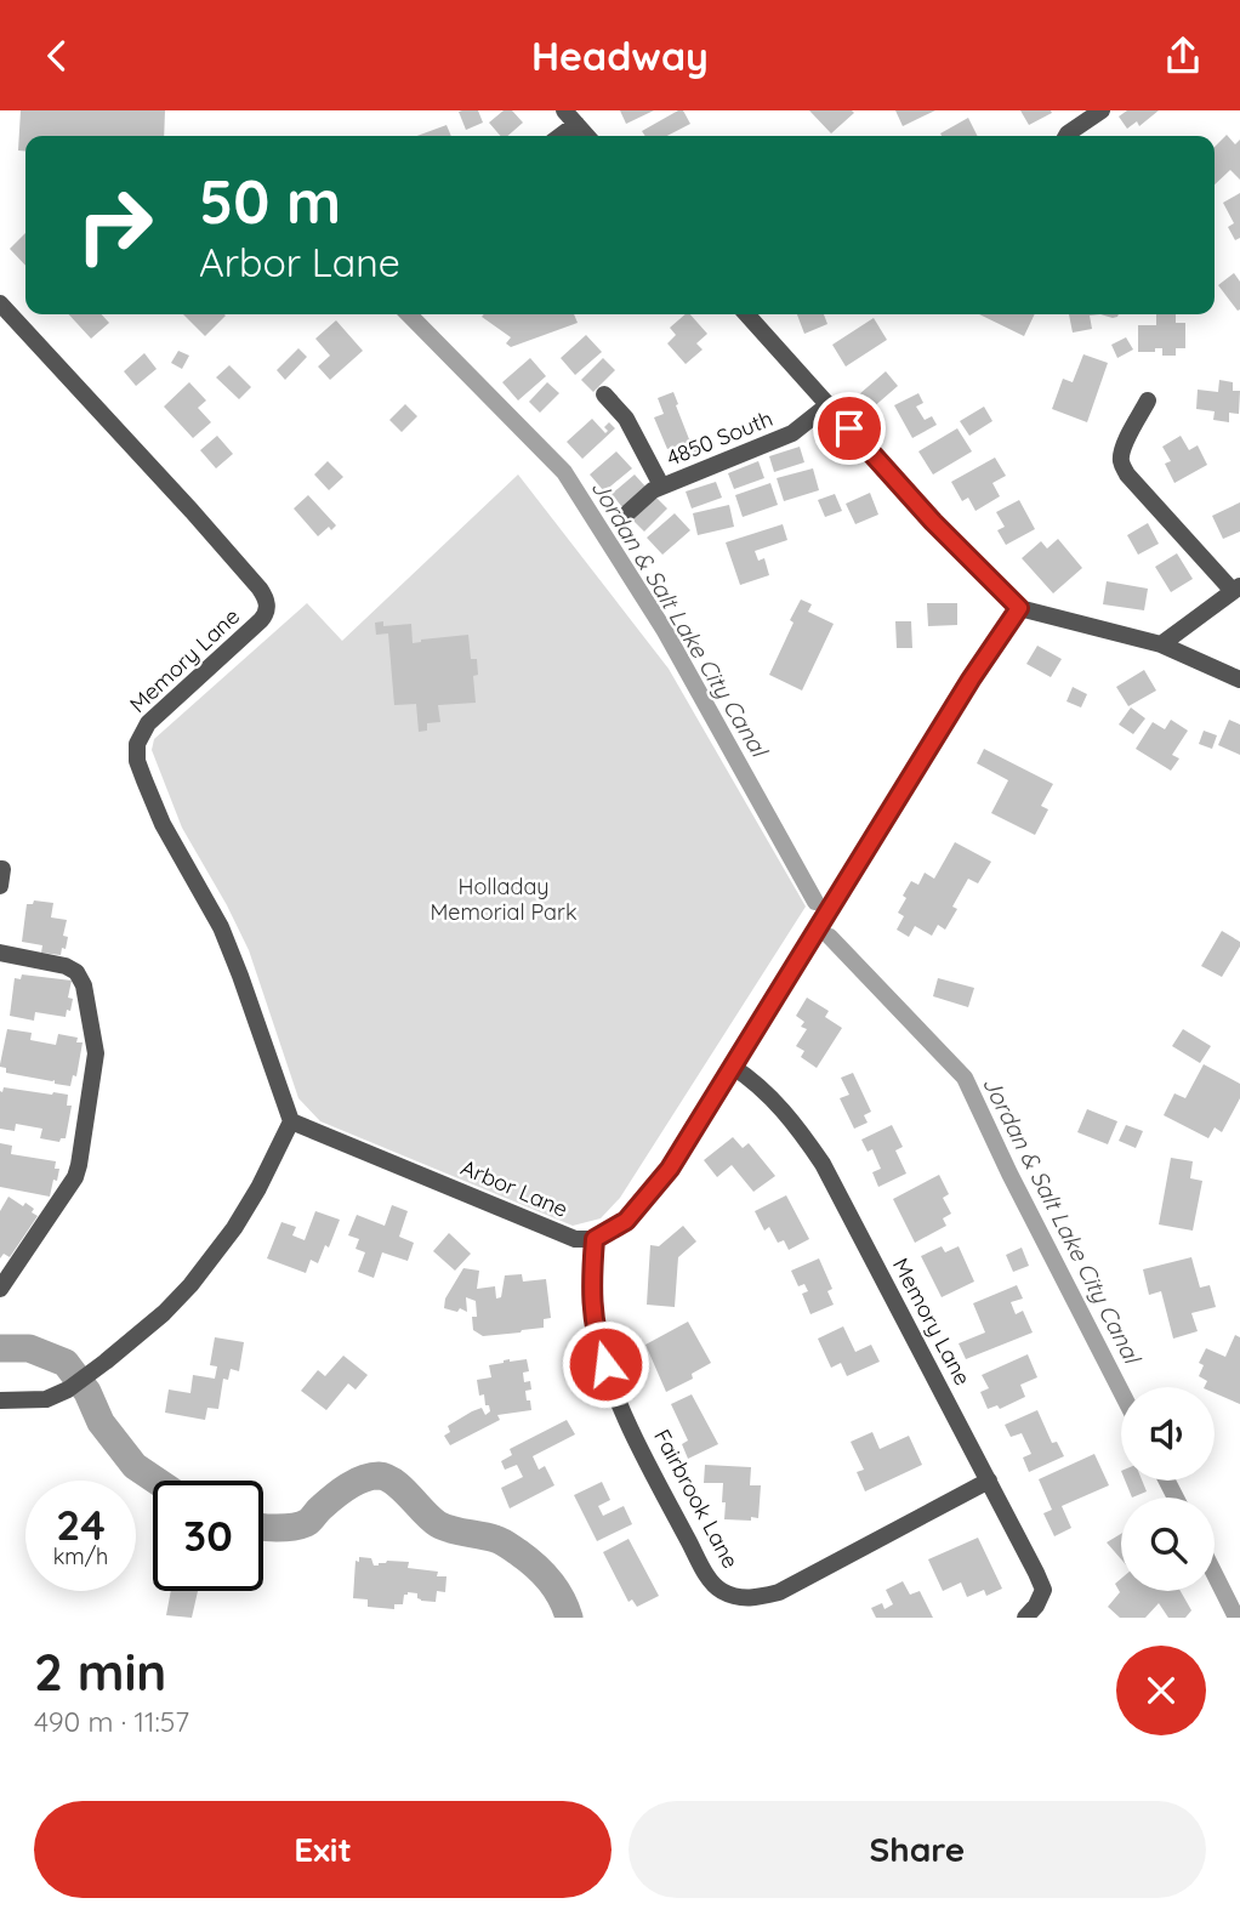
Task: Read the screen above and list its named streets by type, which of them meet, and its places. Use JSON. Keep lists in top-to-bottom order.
{
  "streets": {
    "street": [
      "4850 South",
      "Memory Lane",
      "Arbor Lane",
      "Fairbrook Lane"
    ]
  },
  "crossings": [
    ["Memory Lane", "Arbor Lane"],
    ["Memory Lane", "Fairbrook Lane"],
    ["Arbor Lane", "Fairbrook Lane"]
  ],
  "water": ["Jordan & Salt Lake City Canal"],
  "parks": ["Holladay Memorial Park"],
  "page": {
    "header": "Headway",
    "turn": ["50 m", "Arbor Lane"],
    "speed": "24 km/h",
    "limit": "30",
    "heading": ["2 min", "490 m · 11:57"],
    "buttons": ["Exit", "Share"]
  }
}
